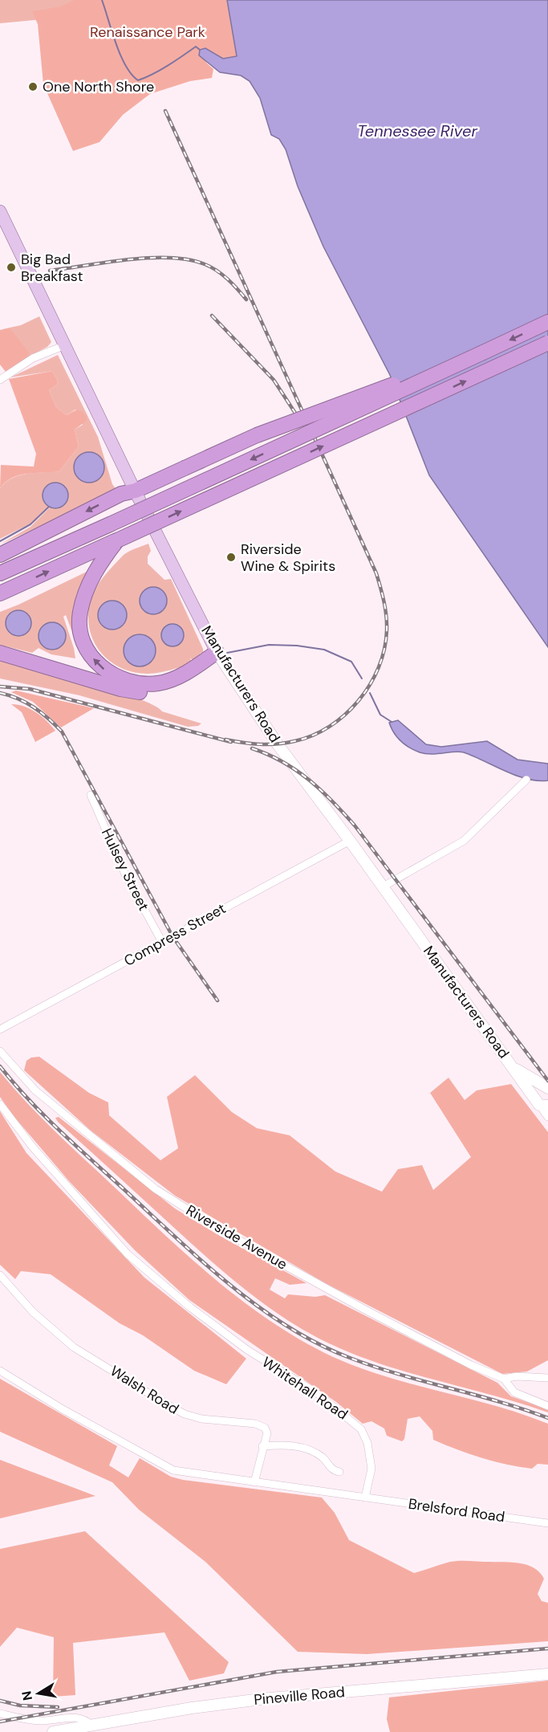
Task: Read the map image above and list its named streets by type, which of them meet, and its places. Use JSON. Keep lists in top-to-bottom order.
{
  "streets": {
    "main road": ["Manufacturers Road", "Pineville Road"],
    "street": [
      "Hulsey Street",
      "Compress Street",
      "Riverside Avenue",
      "Whitehall Road",
      "Walsh Road",
      "Brelsford Road"
    ]
  },
  "crossings": [
    ["Manufacturers Road", "Compress Street"],
    ["Hulsey Street", "Compress Street"],
    ["Whitehall Road", "Brelsford Road"]
  ],
  "water": ["Tennessee River"],
  "parks": ["Renaissance Park"],
  "places": ["One North Shore", "Big Bad Breakfast", "Riverside Wine & Spirits"],
  "north": "left"
}
